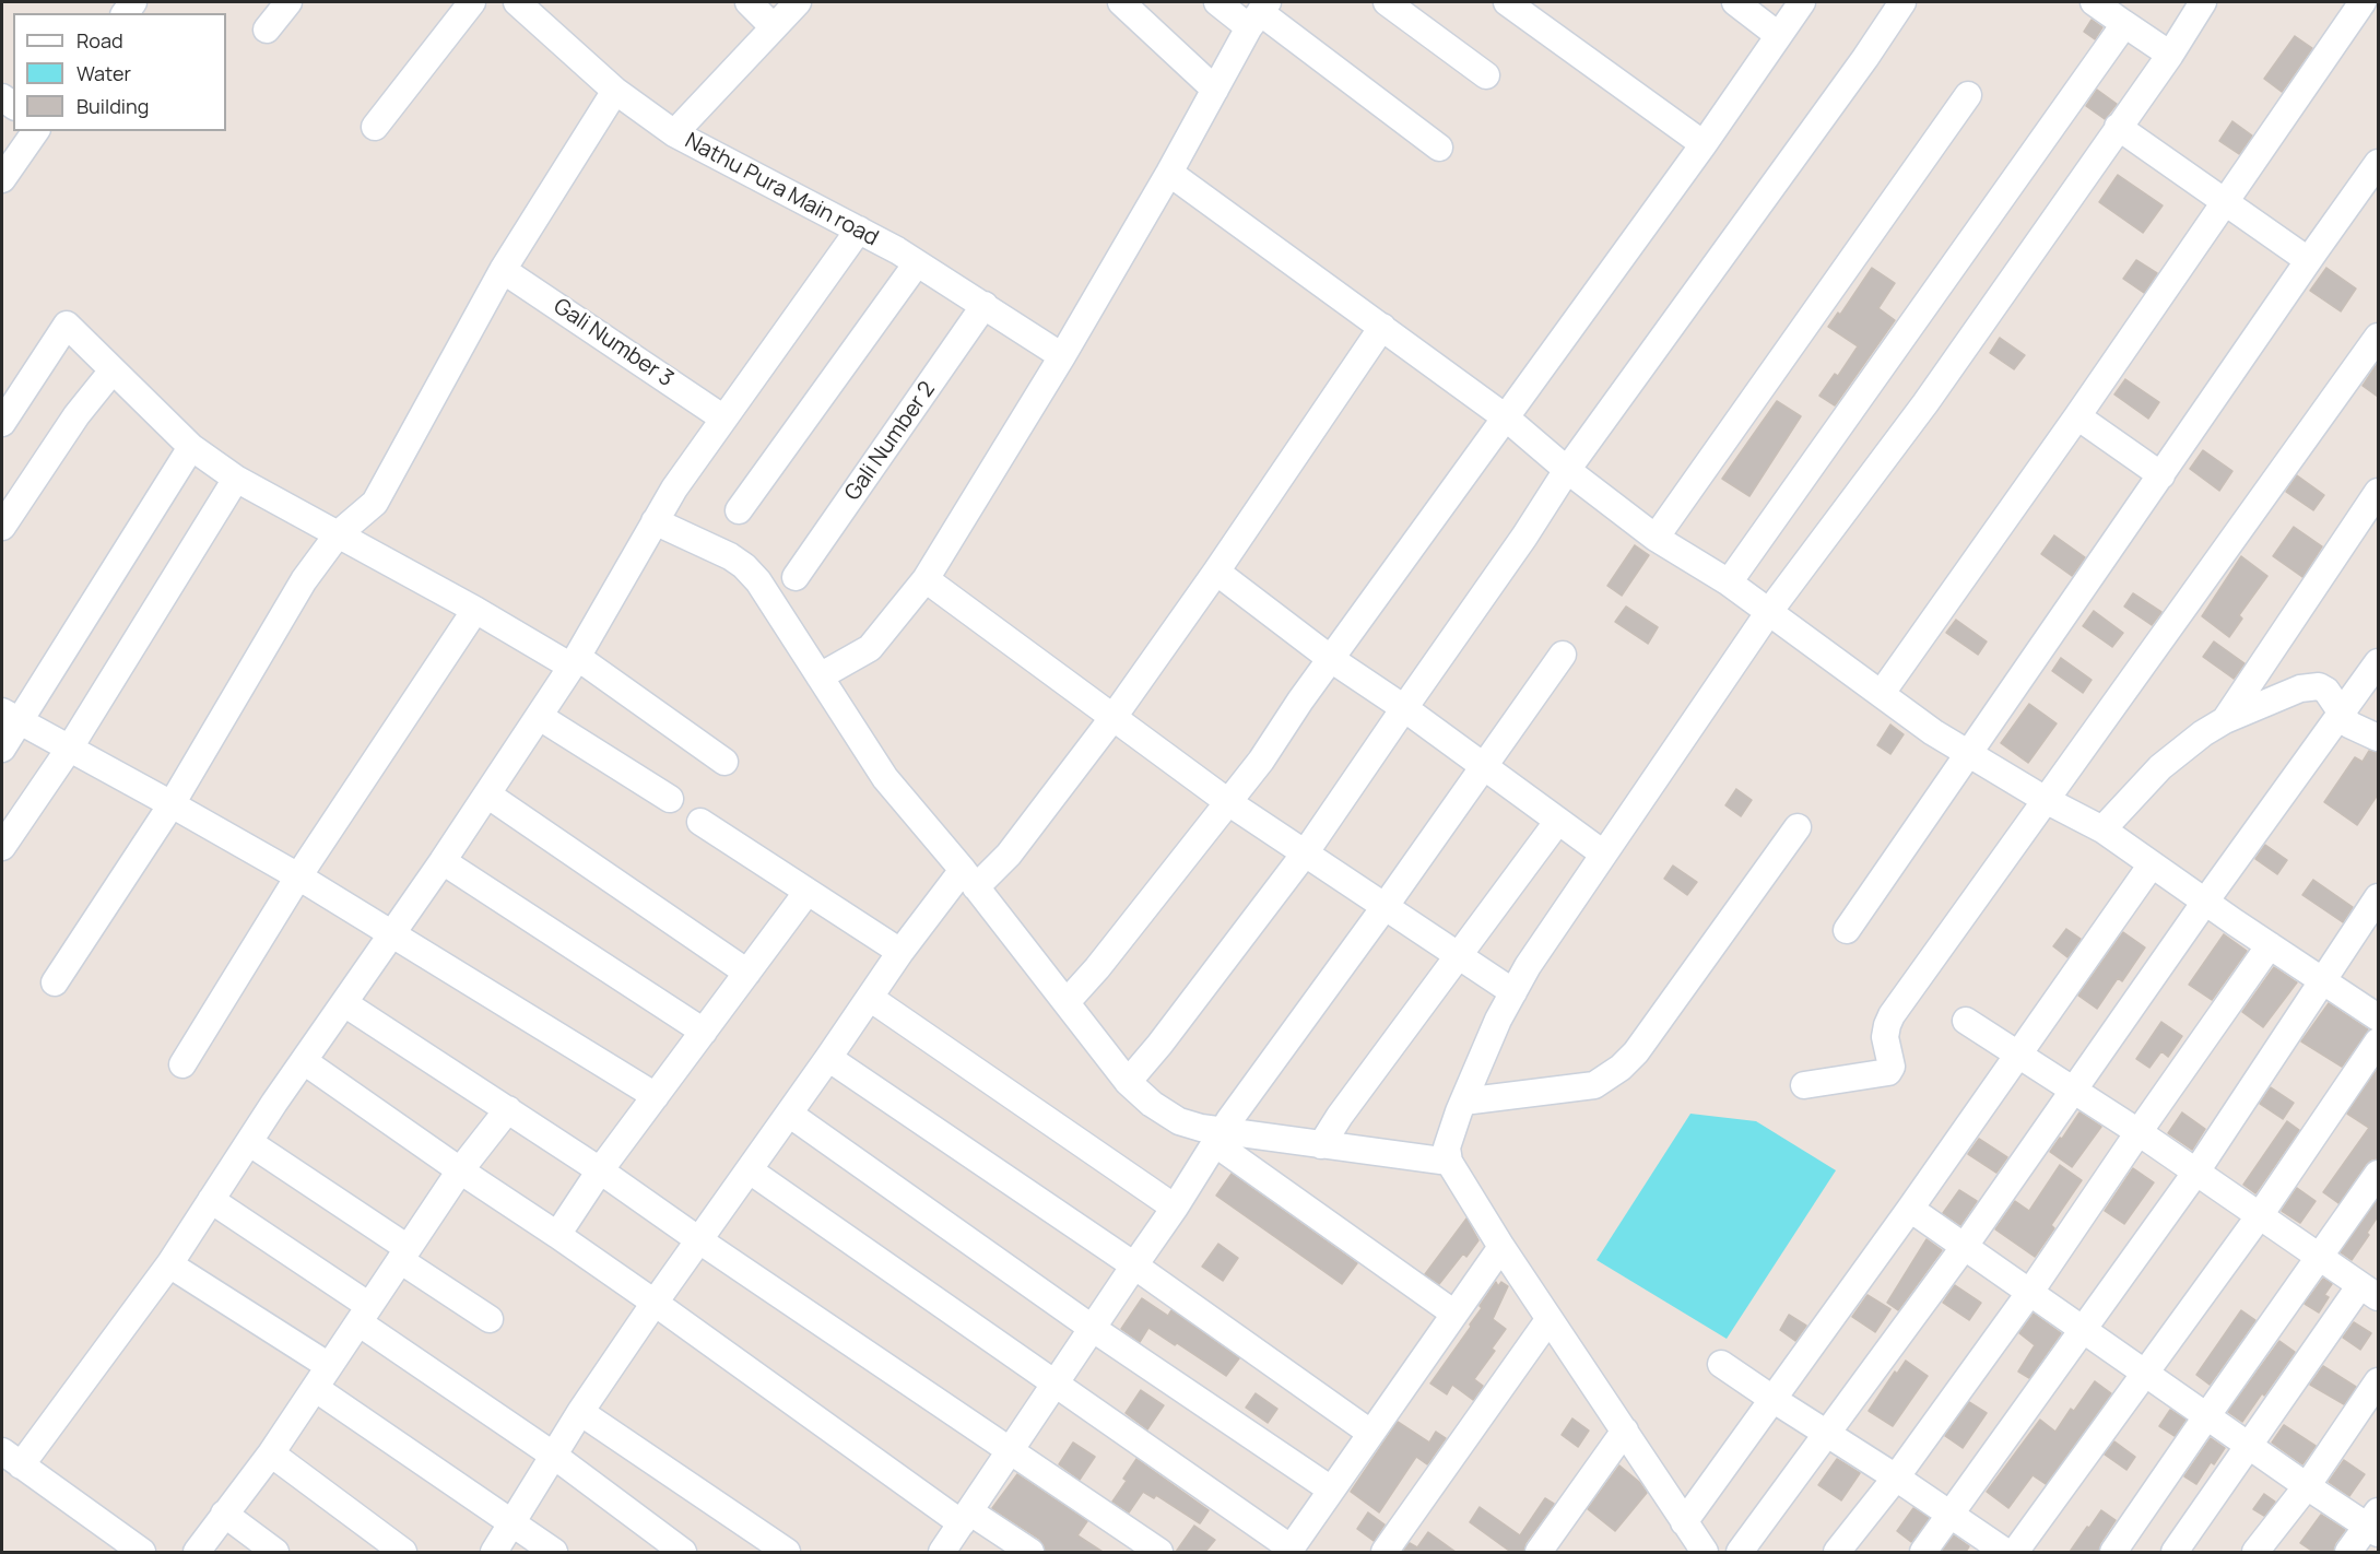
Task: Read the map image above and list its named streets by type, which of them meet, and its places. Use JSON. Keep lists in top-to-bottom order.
{
  "streets": {
    "street": ["Nathu Pura Main road", "Gali Number 3", "Gali Number 2"]
  },
  "crossings": [
    ["Nathu Pura Main road", "Gali Number 2"]
  ],
  "legend": ["Road", "Water", "Building"]
}
